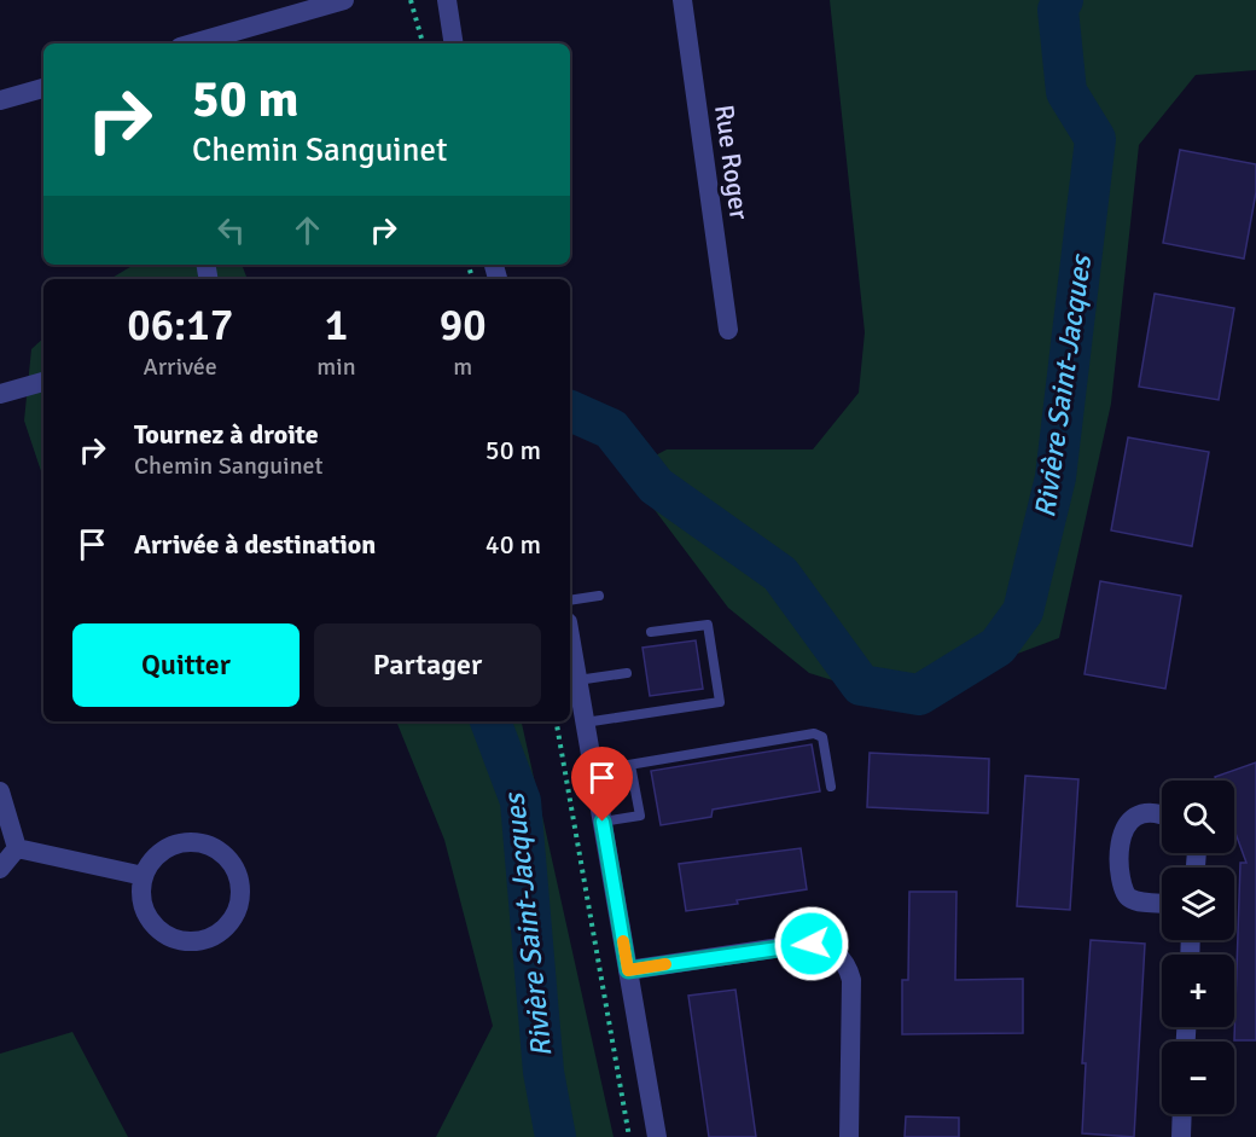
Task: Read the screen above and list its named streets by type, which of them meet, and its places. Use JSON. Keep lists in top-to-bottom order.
{
  "streets": {
    "street": ["Rue Roger"]
  },
  "water": ["Rivière Saint-Jacques"],
  "page": {
    "turn": ["50 m", "Chemin Sanguinet"],
    "eta": [
      "06:17",
      "Arrivée",
      "1",
      "min",
      "90",
      "m"
    ],
    "list": [
      {
        "name": "Tournez à droite",
        "note": "Chemin Sanguinet",
        "value": "50 m"
      },
      {
        "name": "Arrivée à destination",
        "value": "40 m"
      }
    ],
    "buttons": ["Quitter", "Partager"],
    "map_buttons": ["+", "−"]
  }
}
